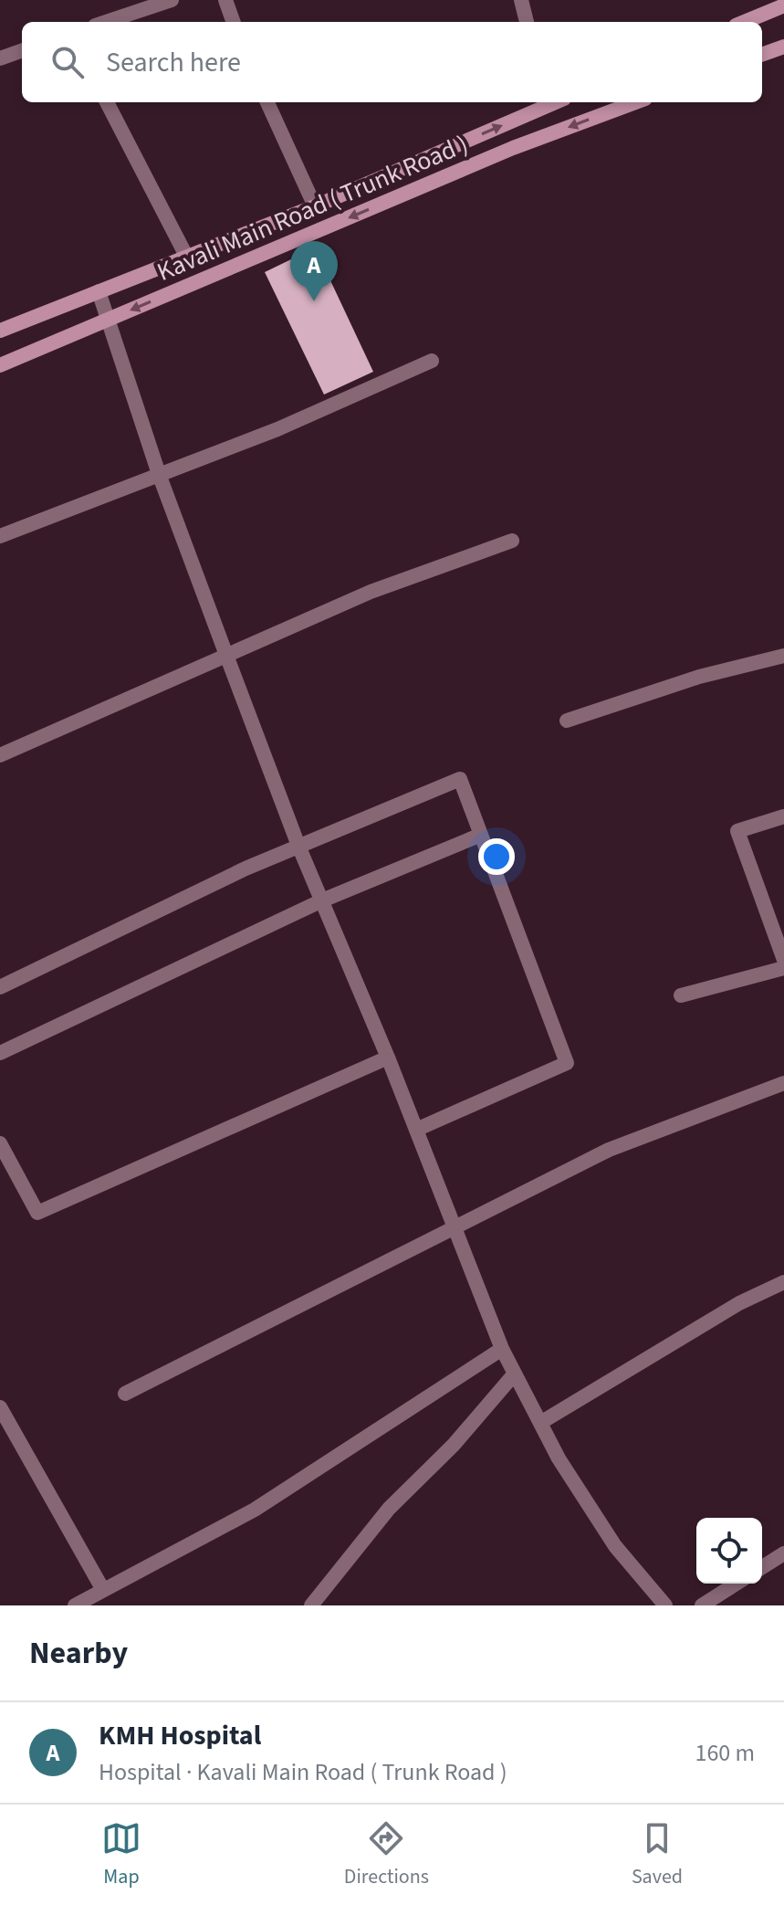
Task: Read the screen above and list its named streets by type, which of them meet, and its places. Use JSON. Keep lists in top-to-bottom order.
{
  "streets": {
    "main road": ["Kavali Main Road ( Trunk Road )"]
  },
  "page": {
    "search": "Search here",
    "pins": "A",
    "heading": "Nearby",
    "list": [
      {
        "mark": "A",
        "name": "KMH Hospital",
        "note": "Hospital · Kavali Main Road ( Trunk Road )",
        "value": "160 m"
      }
    ],
    "nav": ["Map", "Directions", "Saved"]
  }
}
